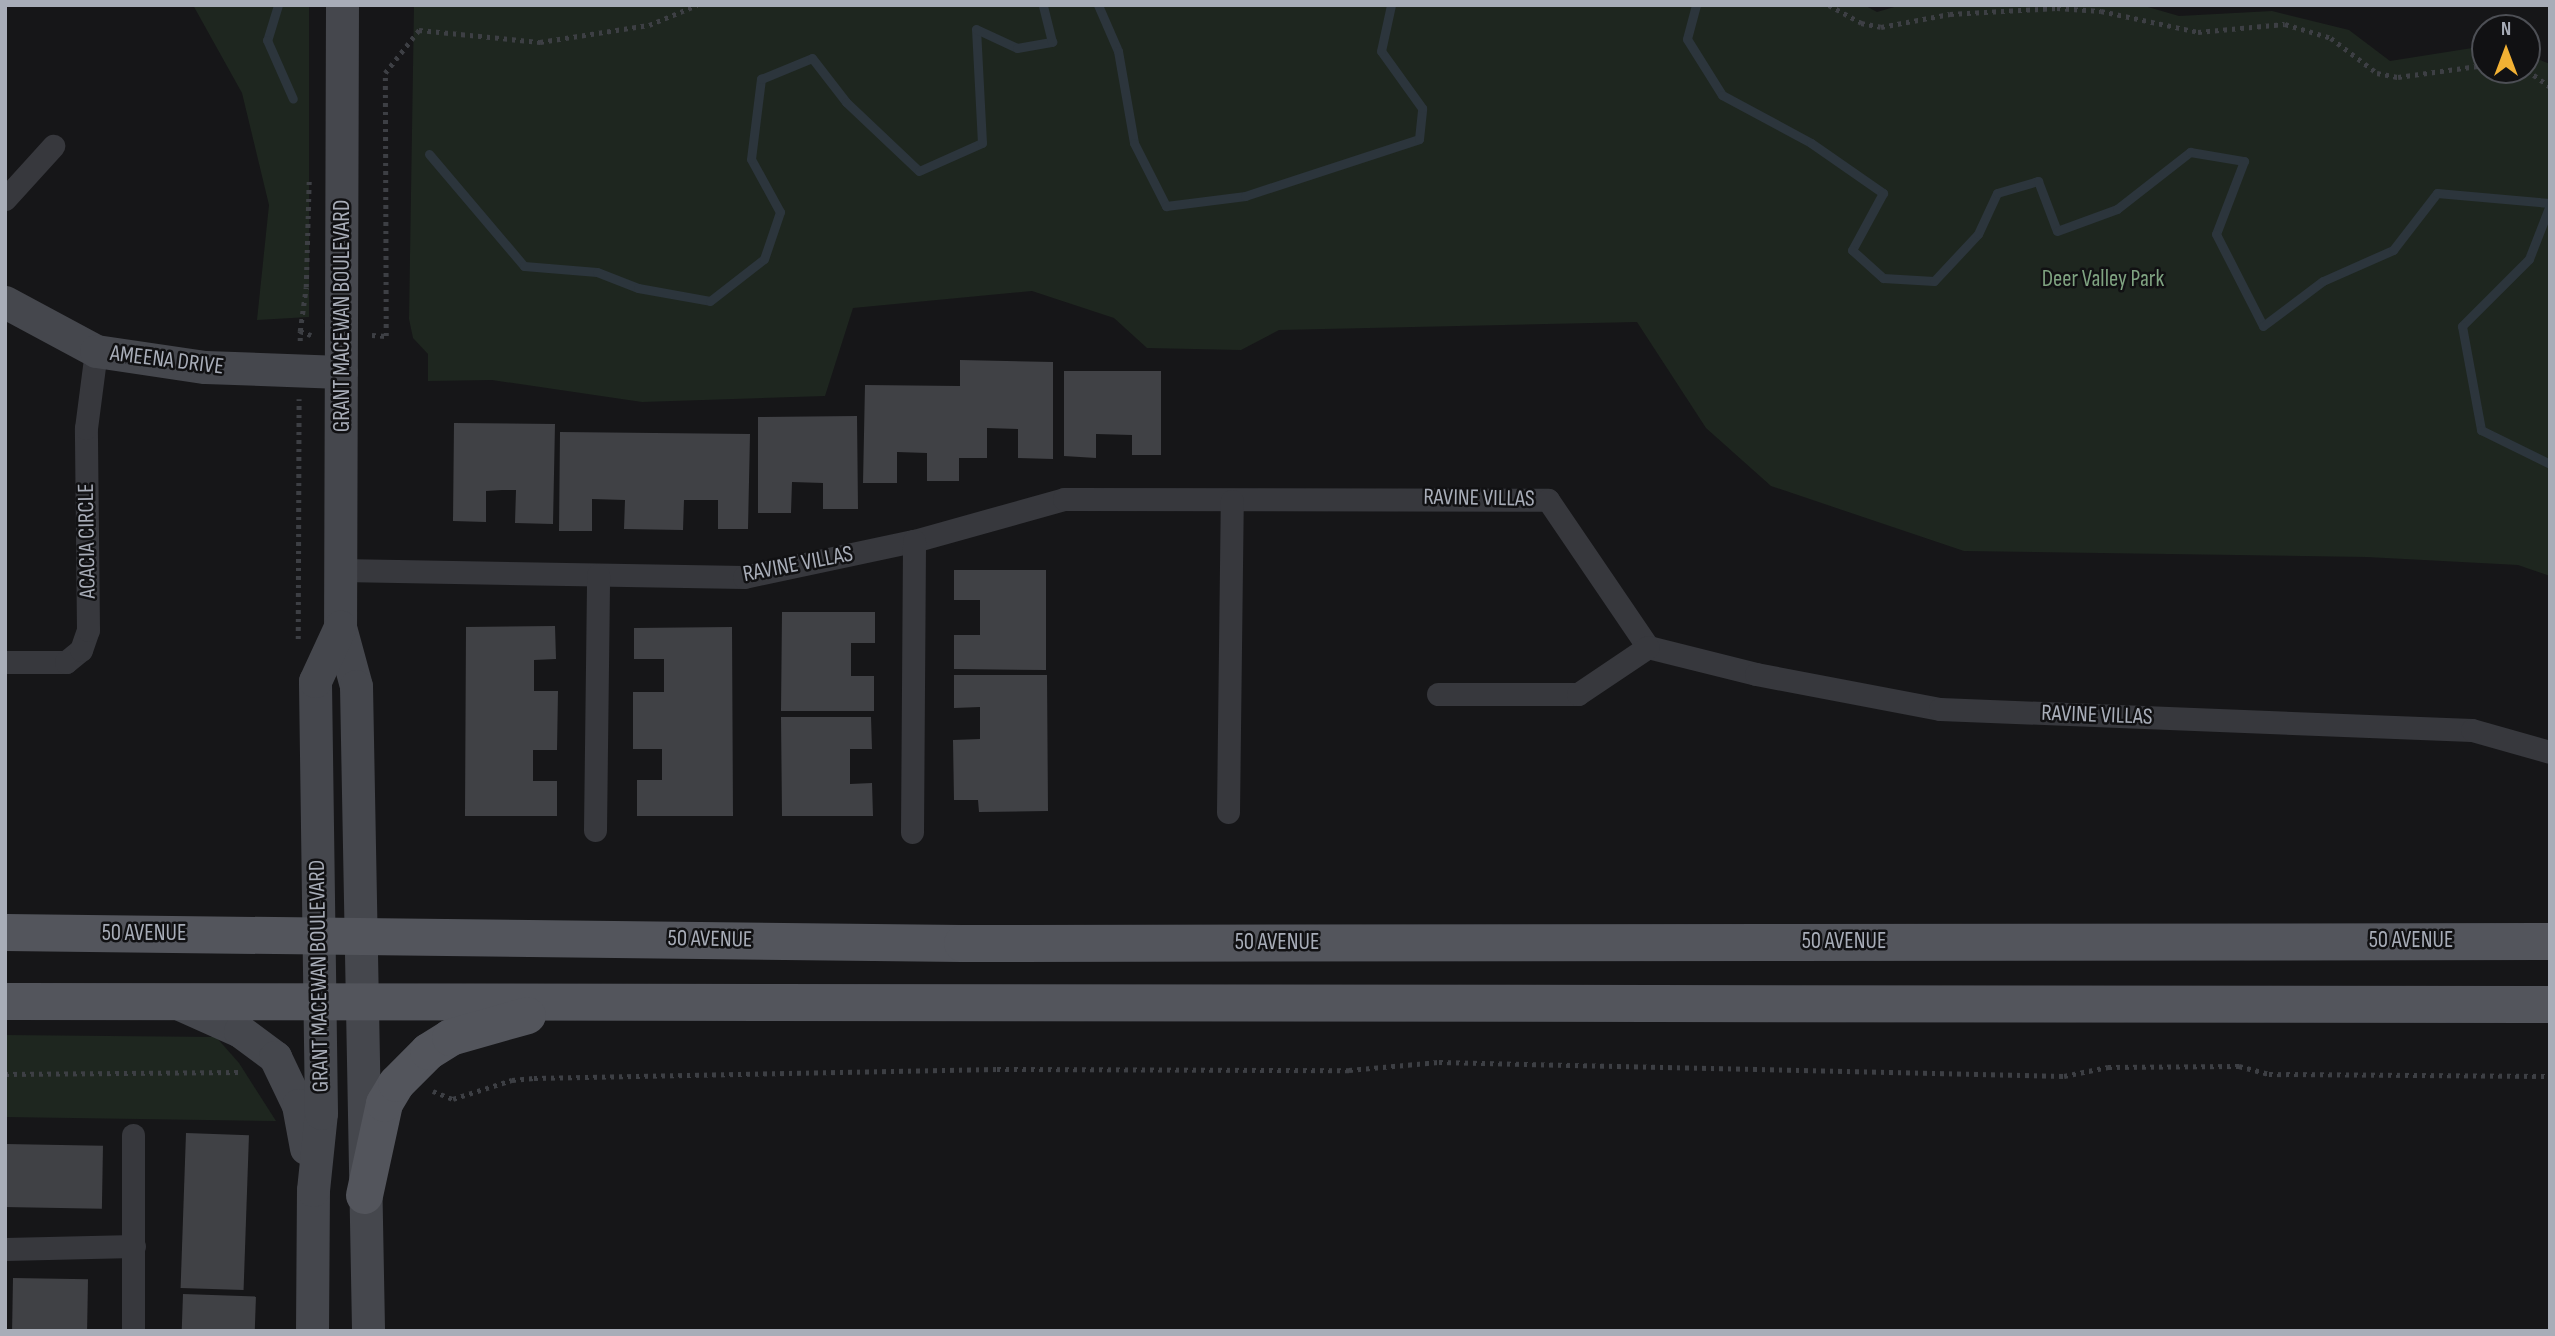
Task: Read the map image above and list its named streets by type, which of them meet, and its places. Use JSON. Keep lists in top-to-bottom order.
{
  "streets": {
    "main road": ["GRANT MACEWAN BOULEVARD", "AMEENA DRIVE", "50 AVENUE"],
    "street": ["RAVINE VILLAS", "ACACIA CIRCLE"]
  },
  "crossings": [
    ["GRANT MACEWAN BOULEVARD", "AMEENA DRIVE"],
    ["GRANT MACEWAN BOULEVARD", "RAVINE VILLAS"],
    ["GRANT MACEWAN BOULEVARD", "50 AVENUE"],
    ["AMEENA DRIVE", "ACACIA CIRCLE"]
  ],
  "parks": ["Deer Valley Park"],
  "north": "top"
}
